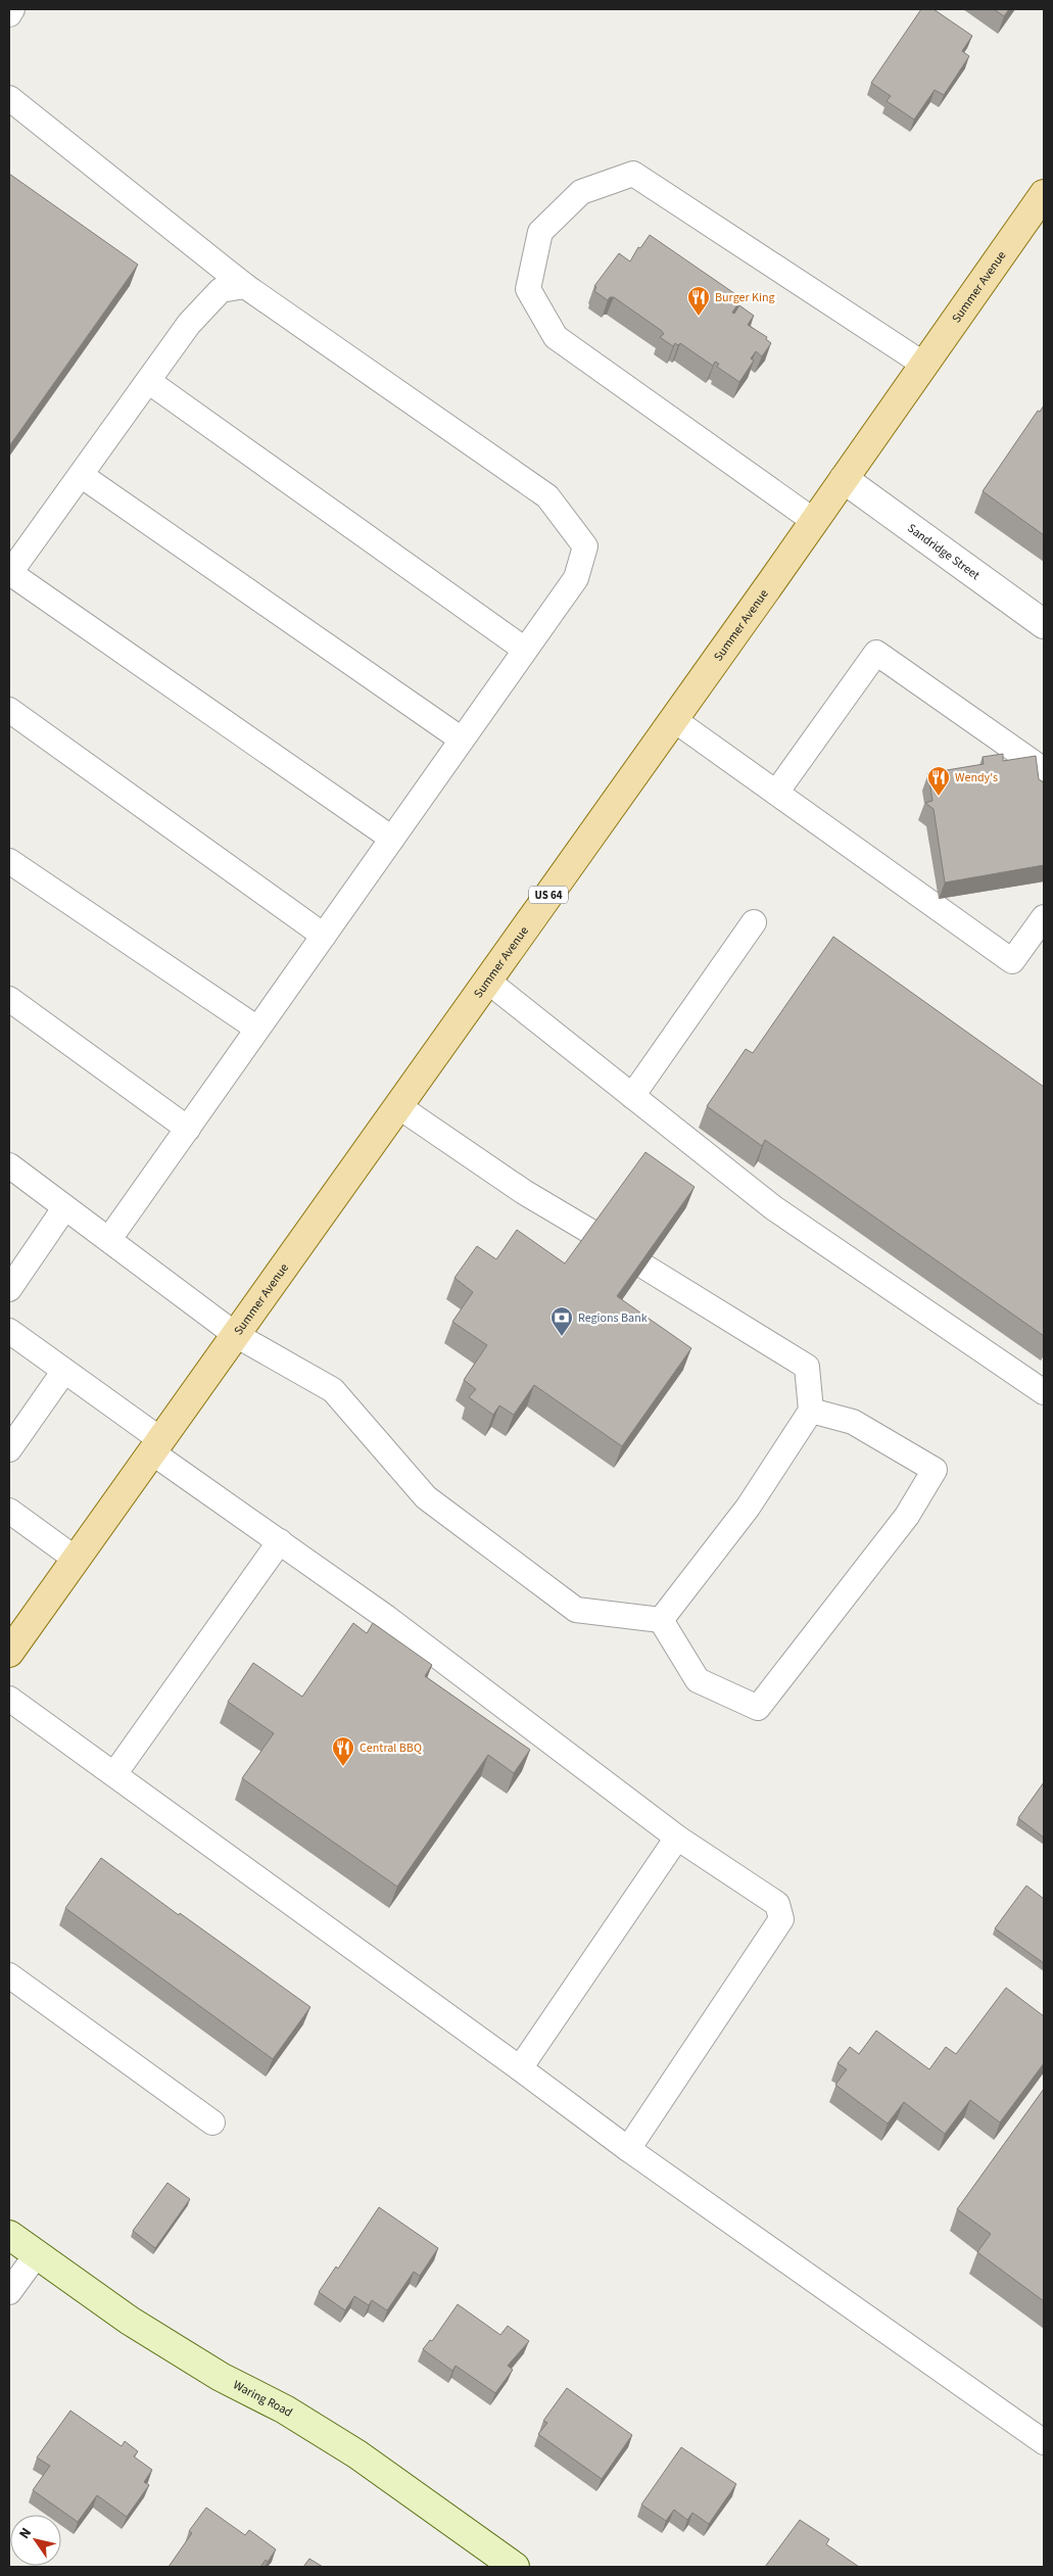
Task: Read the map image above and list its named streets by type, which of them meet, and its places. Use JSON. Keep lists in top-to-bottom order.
{
  "streets": {
    "main road": ["Summer Avenue", "US 64", "Waring Road"],
    "street": ["Sandridge Street"]
  },
  "crossings": [
    ["Summer Avenue", "Sandridge Street"]
  ],
  "places": {
    "restaurant": ["Burger King", "Wendy's", "Central BBQ"],
    "bank": ["Regions Bank"]
  },
  "north": "top left"
}
